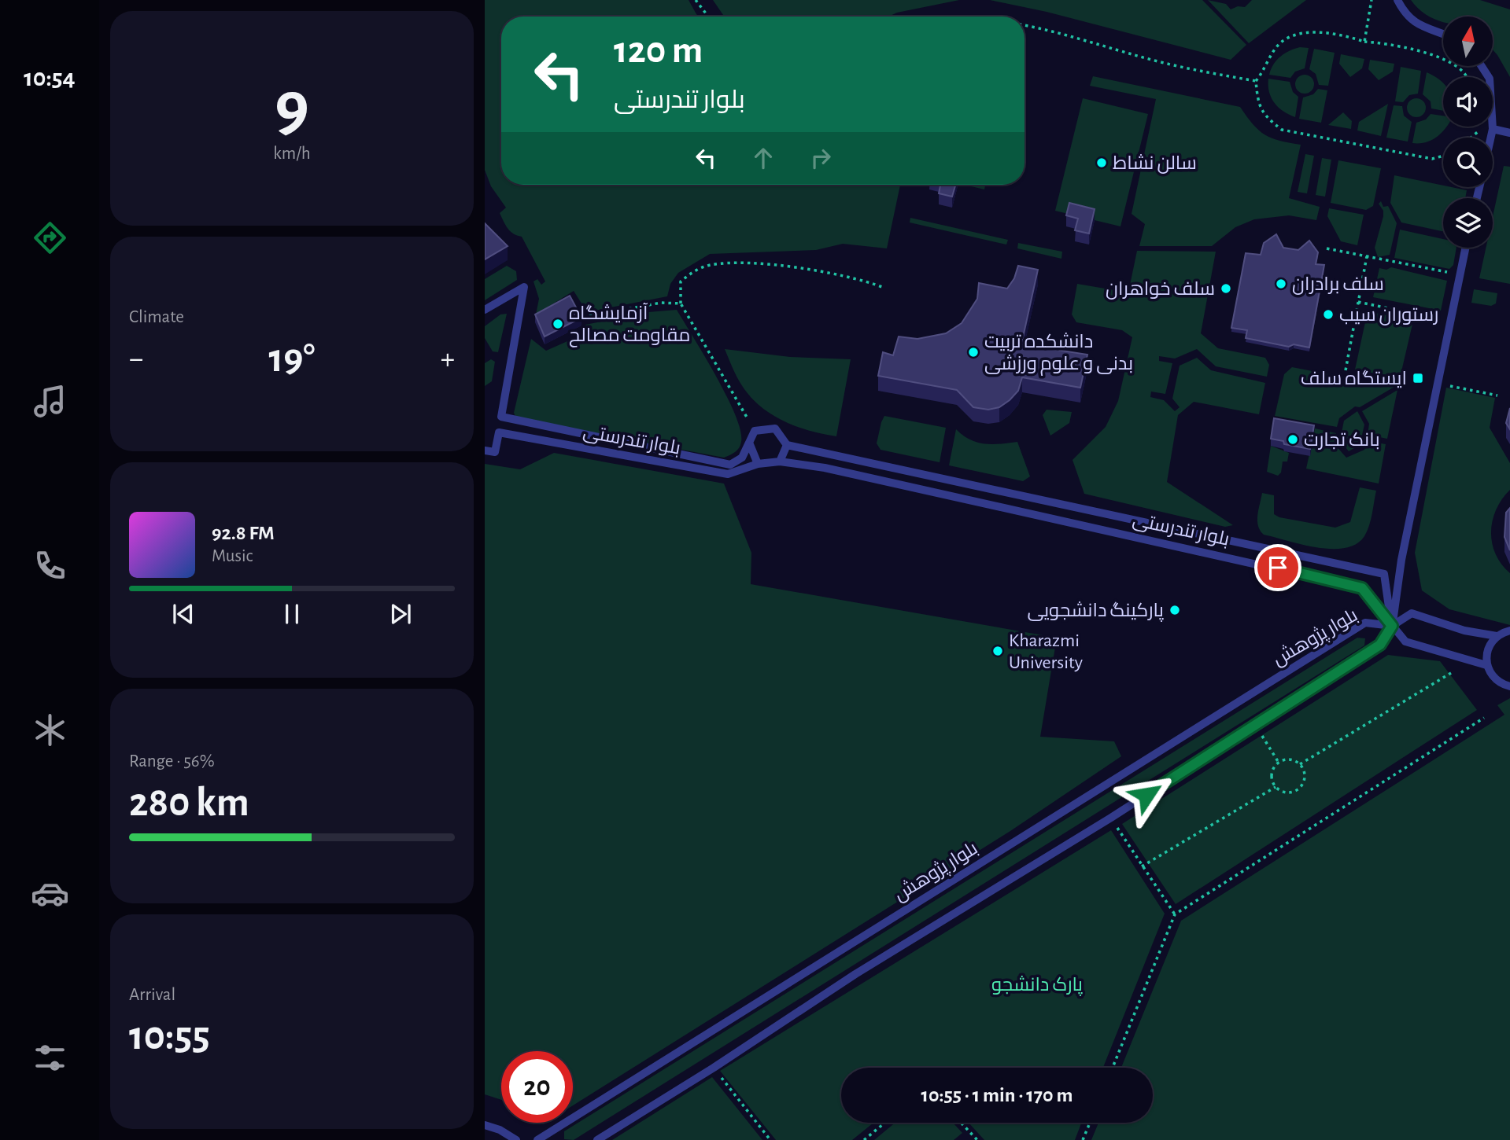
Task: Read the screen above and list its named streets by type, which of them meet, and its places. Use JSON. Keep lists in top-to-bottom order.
{
  "streets": {
    "lane": ["بلوار تندرستی", "بلوار پژوهش"]
  },
  "crossings": [
    ["بلوار تندرستی", "بلوار پژوهش"]
  ],
  "parks": ["پارک دانشجو"],
  "places": {
    "other": [
      "سالن نشاط",
      "سلف برادران",
      "سلف خواهران",
      "رستوران سیب",
      "آزمایشگاه مقاومت مصالح",
      "دانشکده تربیت بدنی و علوم ورزشی",
      "بانک تجارت",
      "پارکینگ دانشجویی",
      "Kharazmi University"
    ],
    "transit": ["ایستگاه سلف"]
  },
  "north": "top",
  "page": {
    "tabs": "10:54",
    "tile": [
      ["9", "km/h"],
      "Climate",
      ["Range · 56%", "280 km"],
      ["Arrival", "10:55"]
    ],
    "turn": ["120 m", "بلوار تندرستی"],
    "heat": ["−", "19°", "+"],
    "song": ["92.8 FM", "Music"],
    "limit": "20",
    "trip": "10:55 · 1 min · 170 m"
  }
}
